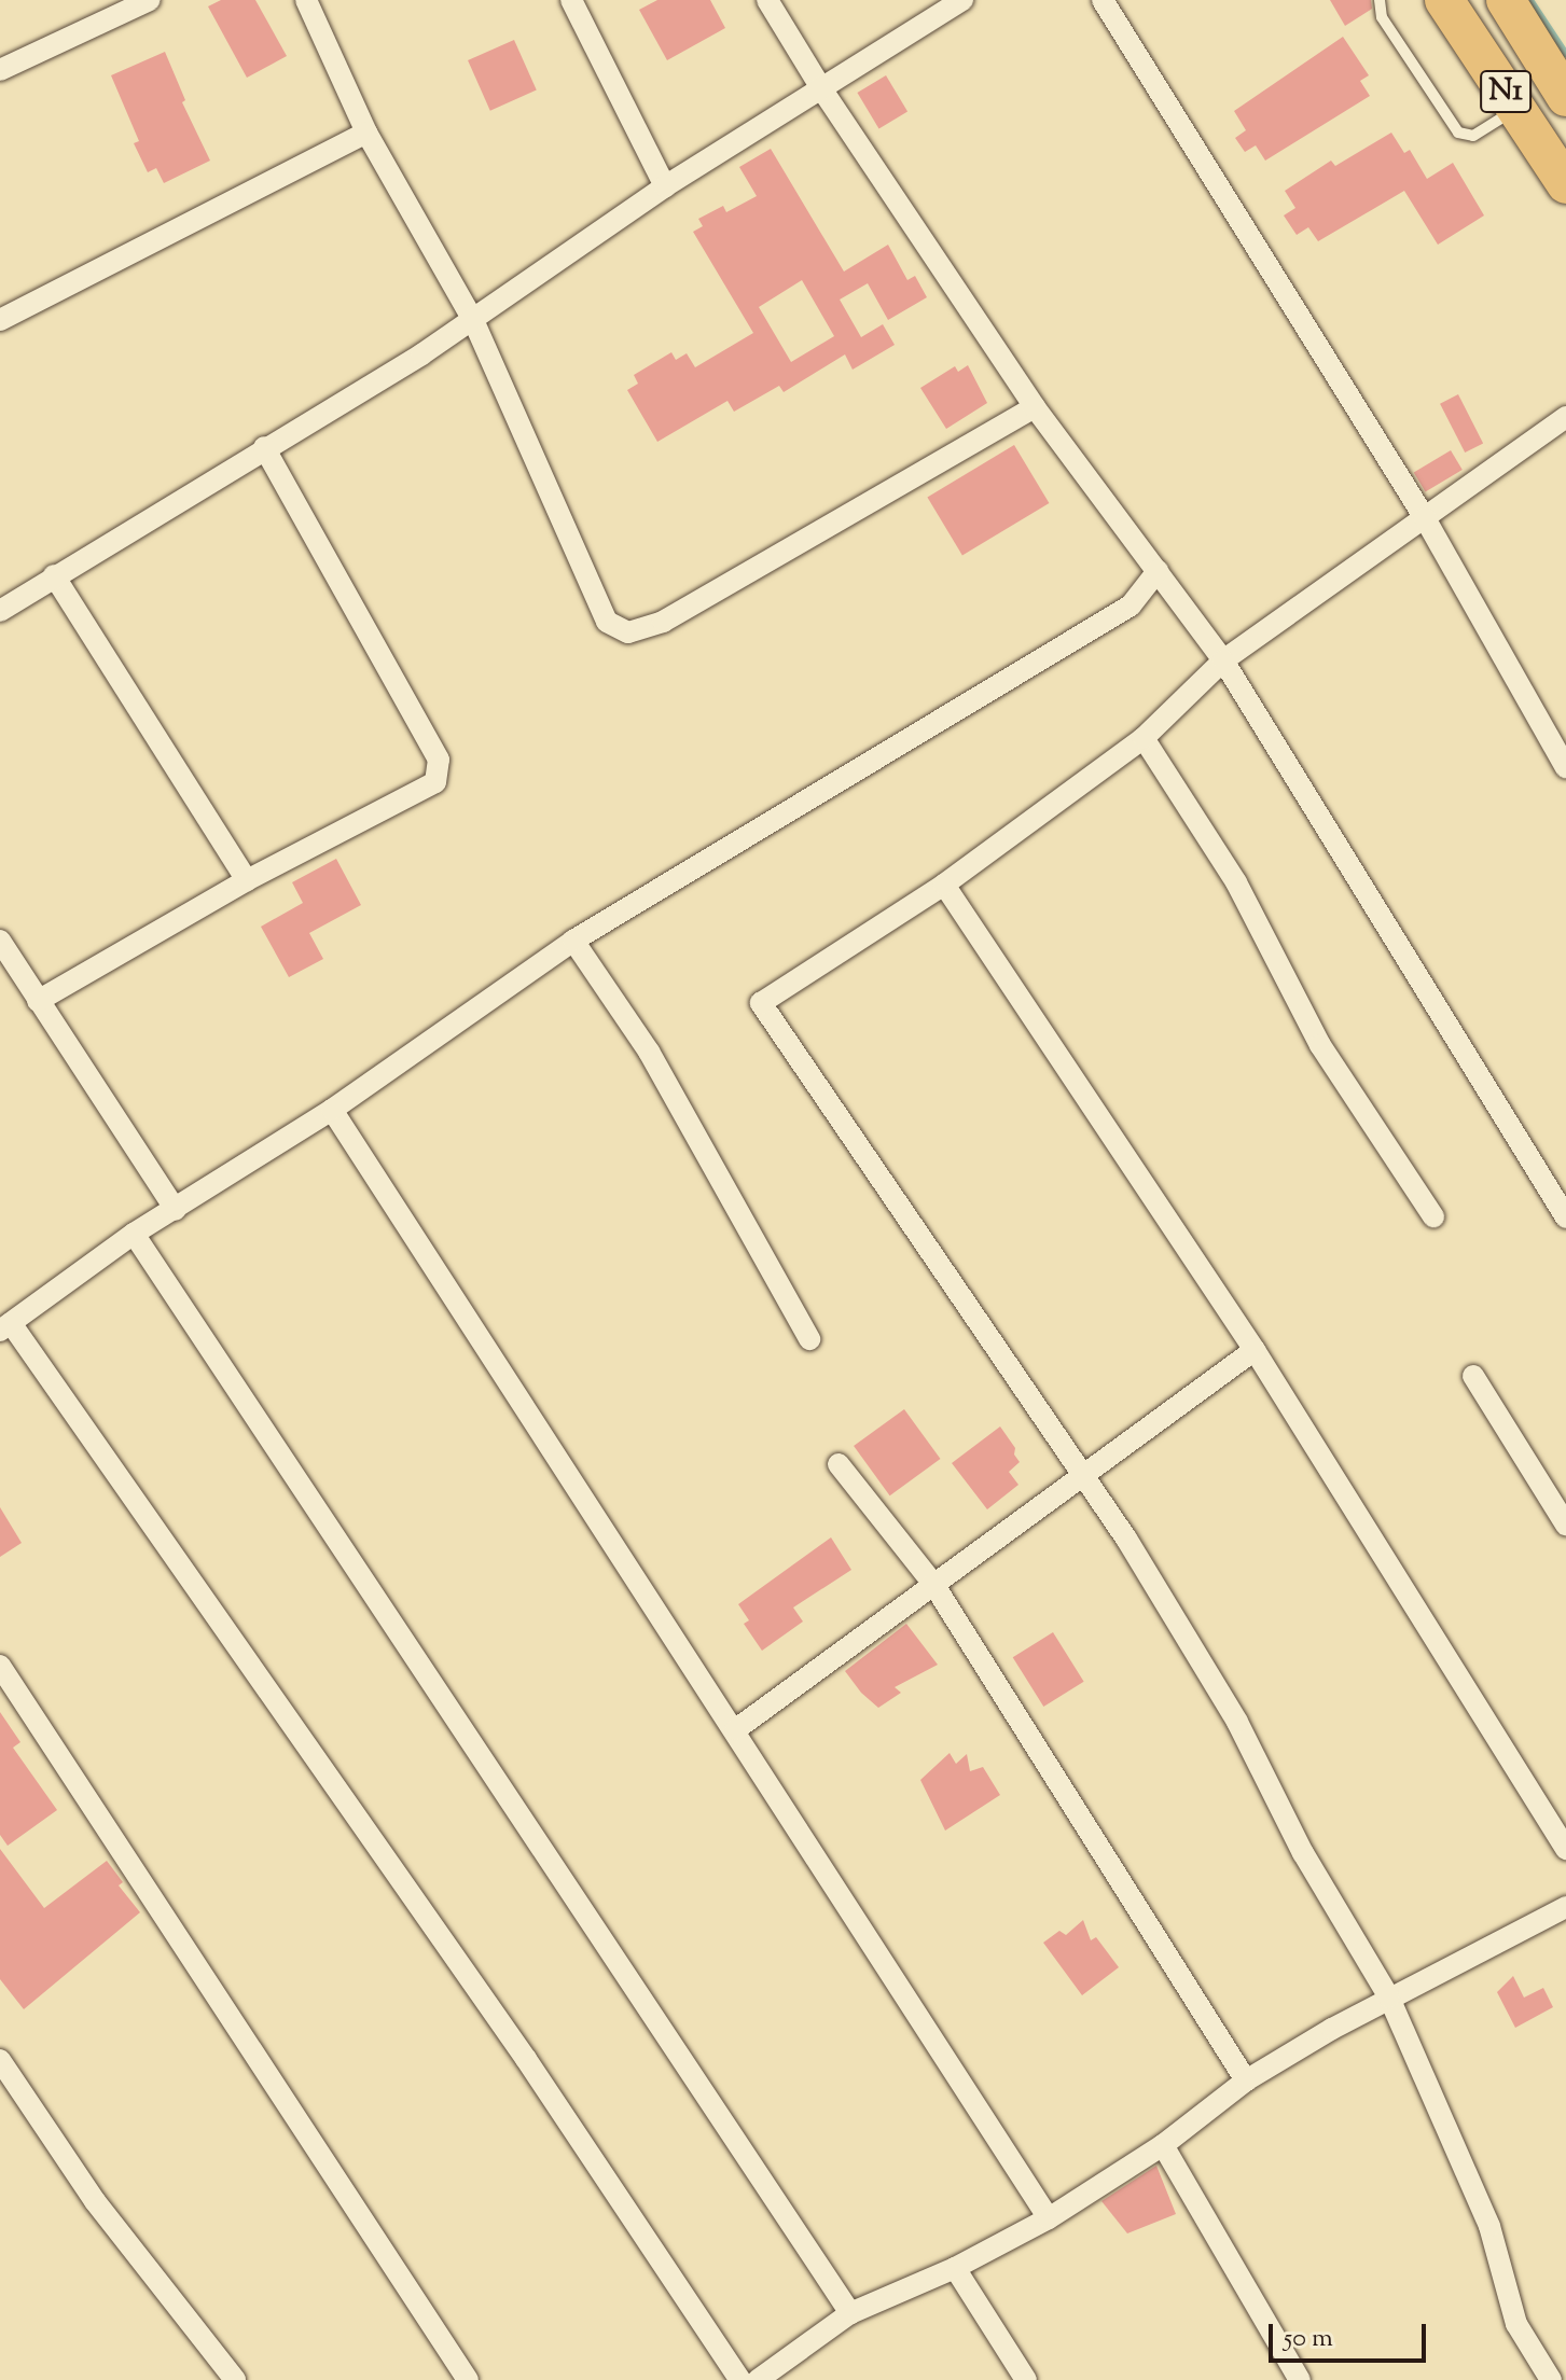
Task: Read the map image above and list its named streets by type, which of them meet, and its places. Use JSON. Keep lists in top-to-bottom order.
{
  "streets": {
    "highway": ["N1"]
  },
  "scale_bar": "50 m"
}
